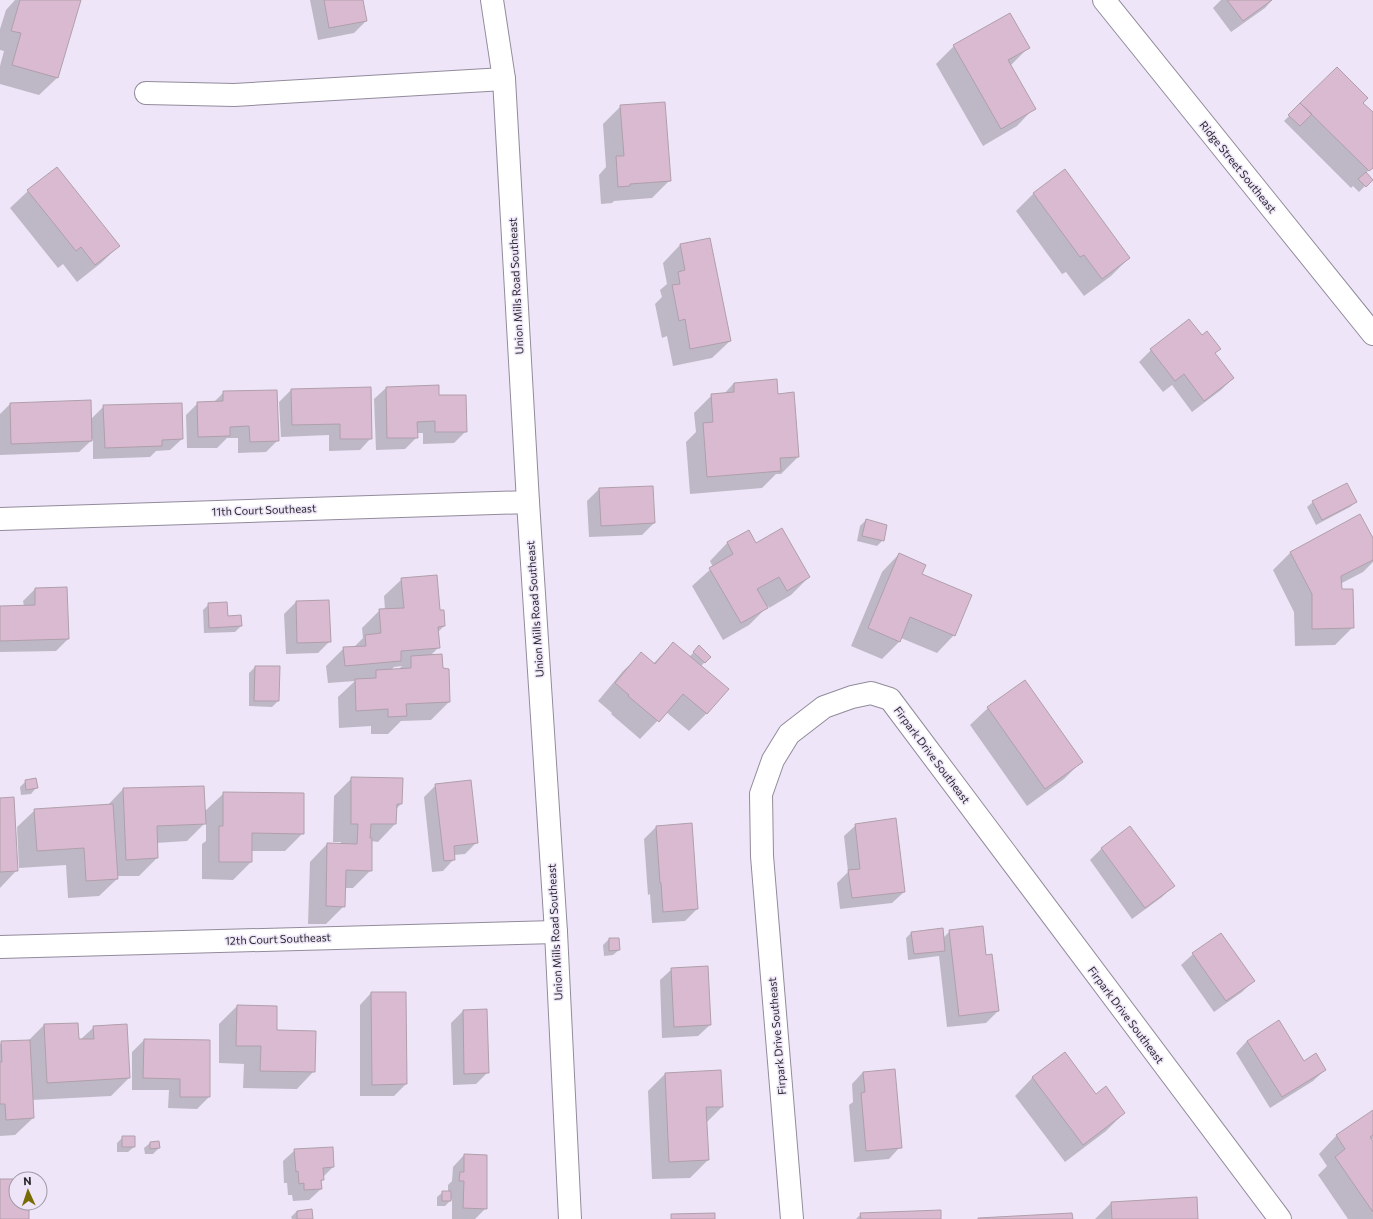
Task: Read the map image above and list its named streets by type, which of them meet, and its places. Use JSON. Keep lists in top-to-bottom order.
{
  "streets": {
    "street": [
      "Ridge Street Southeast",
      "Union Mills Road Southeast",
      "11th Court Southeast",
      "Firpark Drive Southeast",
      "12th Court Southeast"
    ]
  },
  "crossings": [
    ["Union Mills Road Southeast", "11th Court Southeast"],
    ["Union Mills Road Southeast", "12th Court Southeast"]
  ],
  "north": "top"
}
